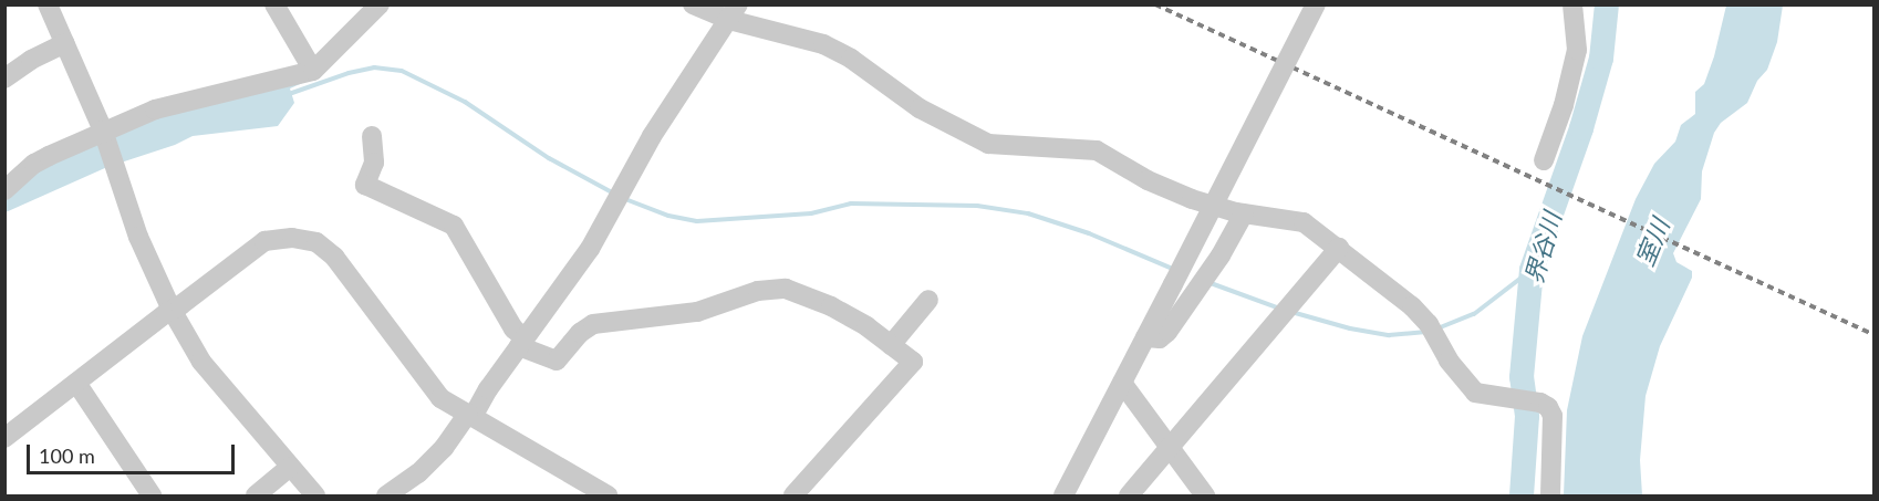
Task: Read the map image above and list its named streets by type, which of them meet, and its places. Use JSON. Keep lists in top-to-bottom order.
{
  "water": ["室川", "界谷川"],
  "scale_bar": "100 m"
}
